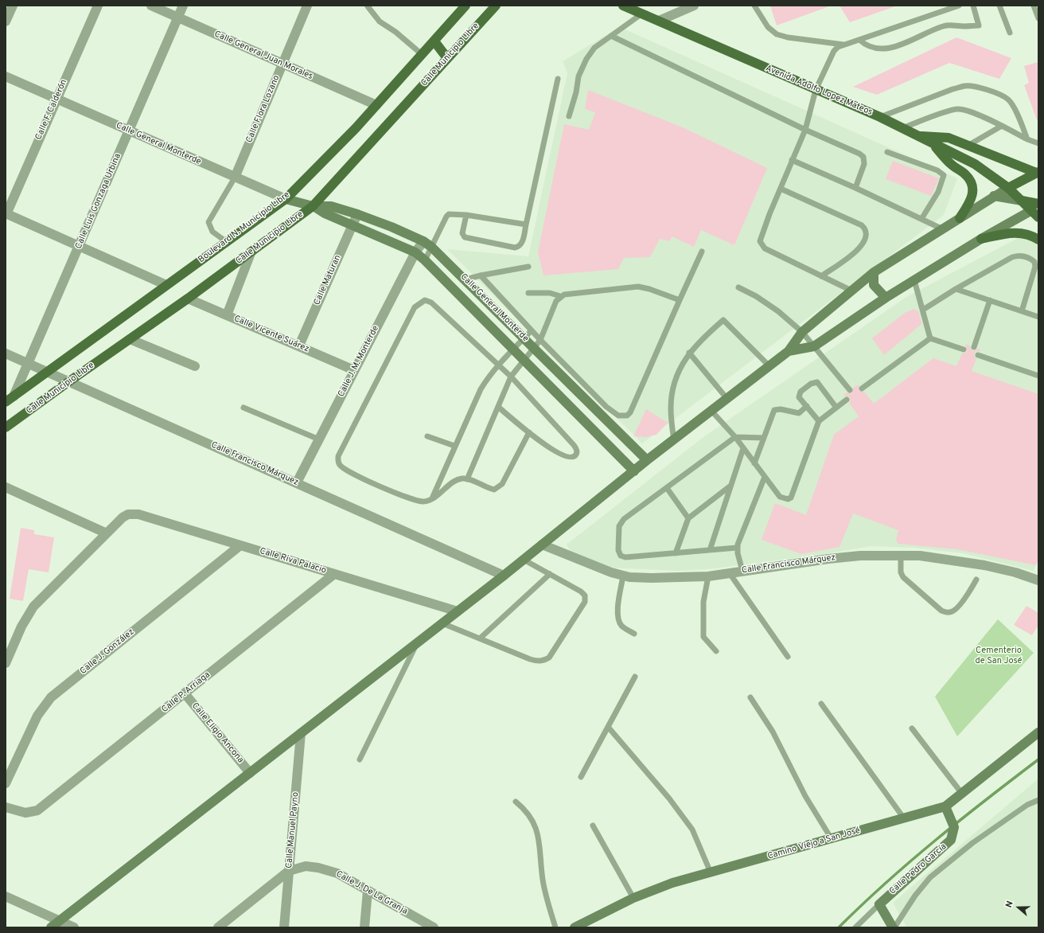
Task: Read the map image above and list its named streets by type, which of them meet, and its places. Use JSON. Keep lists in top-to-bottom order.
{
  "streets": {
    "main road": [
      "Calle Municipio Libre",
      "Avenida Adolfo Lopez Mateos",
      "Calle General Monterde",
      "Boulevard N. Municipio Libre",
      "Camino Viejo a San José",
      "Calle Pedro García"
    ],
    "street": [
      "Calle General Juan Morales",
      "Calle Flora Lozano",
      "Calle F. Calderón",
      "Calle Luis Gonzaga Urbina",
      "Calle Maturan",
      "Calle Vicente Suárez",
      "Calle J. M. Monterde",
      "Calle Francisco Márquez",
      "Calle Riva Palacio",
      "Calle J. González",
      "Calle P. Arriaga",
      "Calle Eligio Ancona",
      "Calle Manuel Payno",
      "Calle J. De La Granja"
    ]
  },
  "crossings": [
    ["Calle Municipio Libre", "Calle General Monterde"],
    ["Calle Municipio Libre", "Calle Vicente Suárez"],
    ["Calle Municipio Libre", "Calle Francisco Márquez"],
    ["Calle General Juan Morales", "Calle Flora Lozano"],
    ["Calle General Juan Morales", "Calle Luis Gonzaga Urbina"],
    ["Calle General Juan Morales", "Boulevard N. Municipio Libre"],
    ["Calle Flora Lozano", "Calle General Monterde"],
    ["Calle F. Calderón", "Calle General Monterde"],
    ["Calle General Monterde", "Calle Luis Gonzaga Urbina"],
    ["Calle General Monterde", "Boulevard N. Municipio Libre"],
    ["Calle General Monterde", "Calle Maturan"],
    ["Calle General Monterde", "Calle J. M. Monterde"],
    ["Calle Luis Gonzaga Urbina", "Boulevard N. Municipio Libre"],
    ["Calle Luis Gonzaga Urbina", "Calle Francisco Márquez"],
    ["Boulevard N. Municipio Libre", "Calle Francisco Márquez"],
    ["Calle Maturan", "Calle Vicente Suárez"],
    ["Calle Vicente Suárez", "Calle J. M. Monterde"],
    ["Calle J. M. Monterde", "Calle Francisco Márquez"],
    ["Calle Riva Palacio", "Calle J. González"],
    ["Calle Riva Palacio", "Calle P. Arriaga"],
    ["Calle P. Arriaga", "Calle Eligio Ancona"],
    ["Calle Manuel Payno", "Calle J. De La Granja"],
    ["Camino Viejo a San José", "Calle Pedro García"]
  ],
  "parks": ["Cementerio de San José"],
  "north": "left"
}
